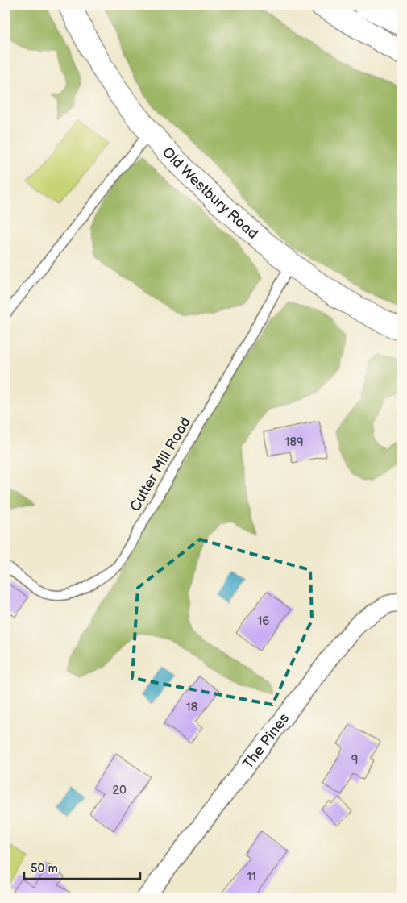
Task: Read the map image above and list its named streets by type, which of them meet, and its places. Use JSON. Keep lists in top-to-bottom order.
{
  "streets": {
    "main road": ["Old Westbury Road"],
    "street": ["The Pines"],
    "lane": ["Cutter Mill Road"]
  },
  "crossings": [
    ["Old Westbury Road", "Cutter Mill Road"]
  ],
  "house_numbers": [
    "189",
    "16",
    "18",
    "9",
    "20",
    "11"
  ],
  "scale_bar": "50 m"
}
